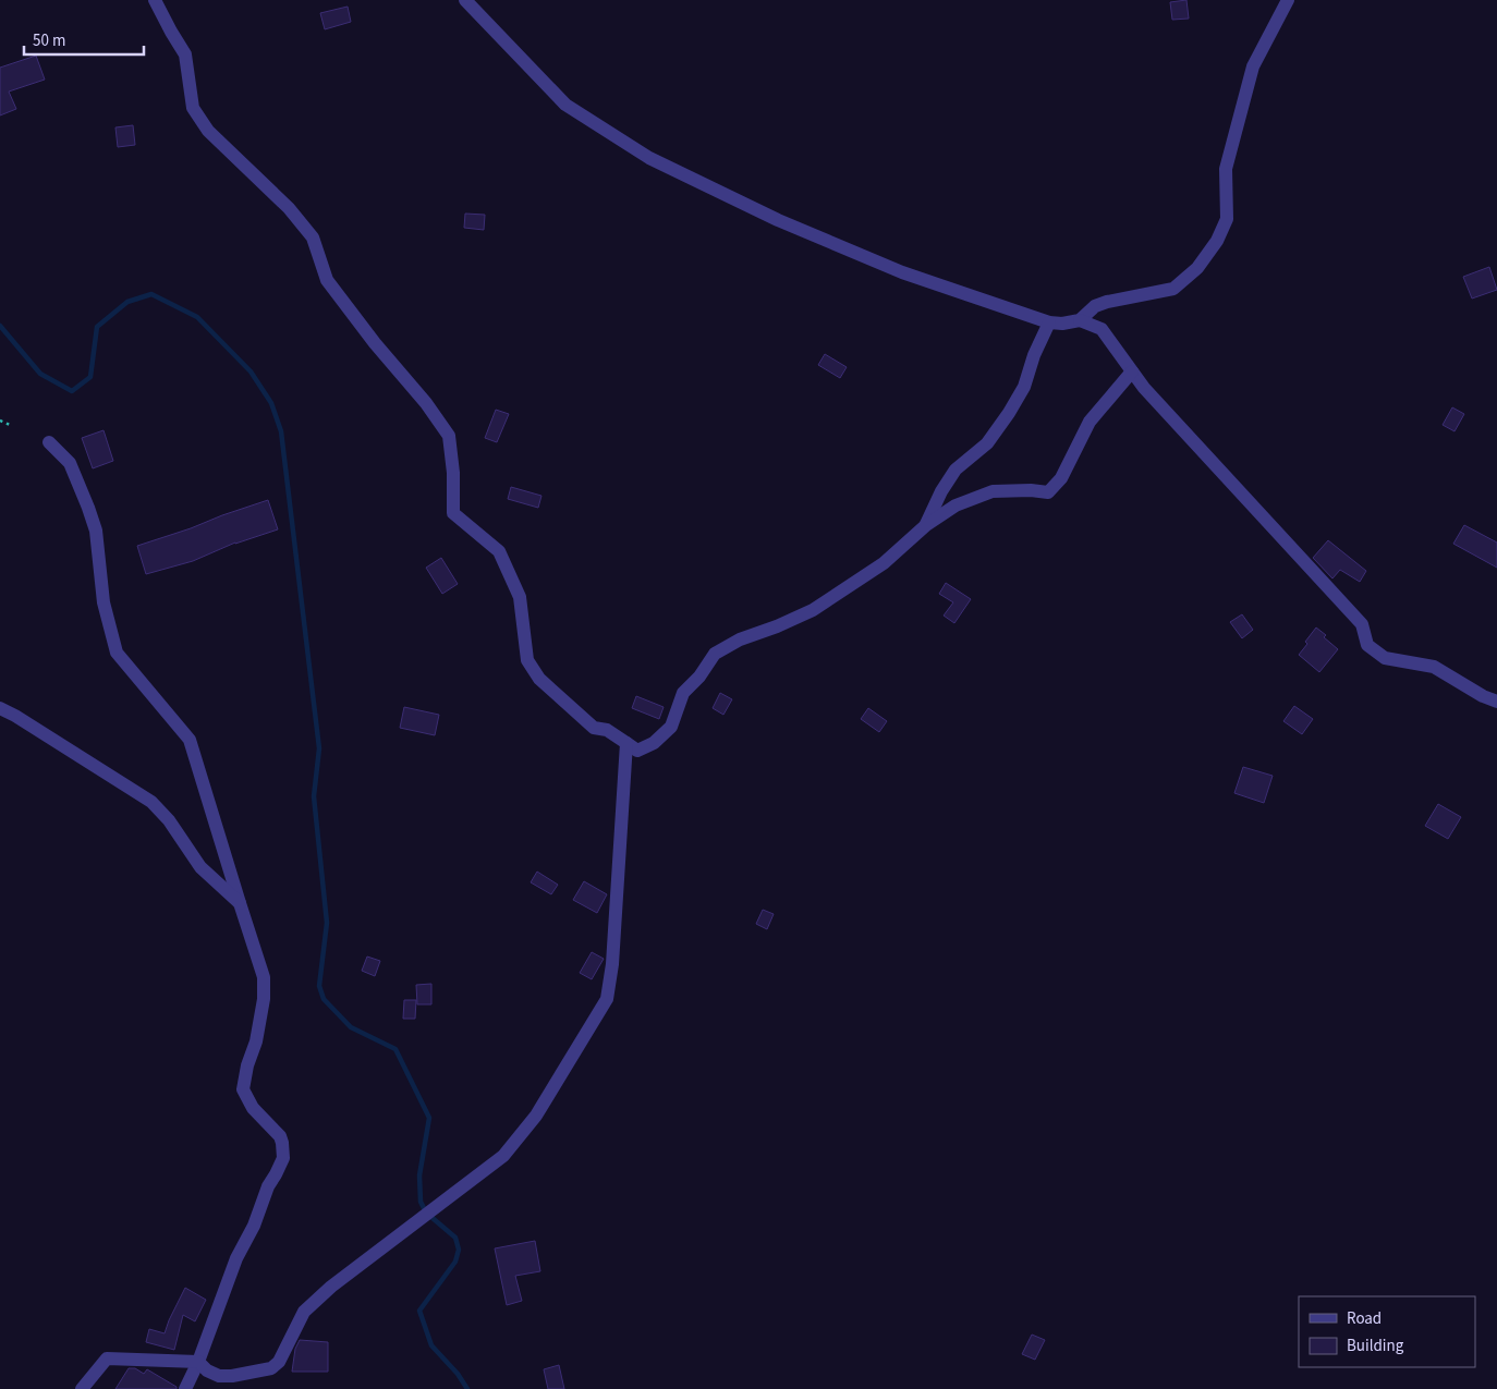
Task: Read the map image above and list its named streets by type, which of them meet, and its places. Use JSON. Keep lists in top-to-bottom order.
{
  "legend": ["Road", "Building"],
  "scale_bar": "50 m"
}
